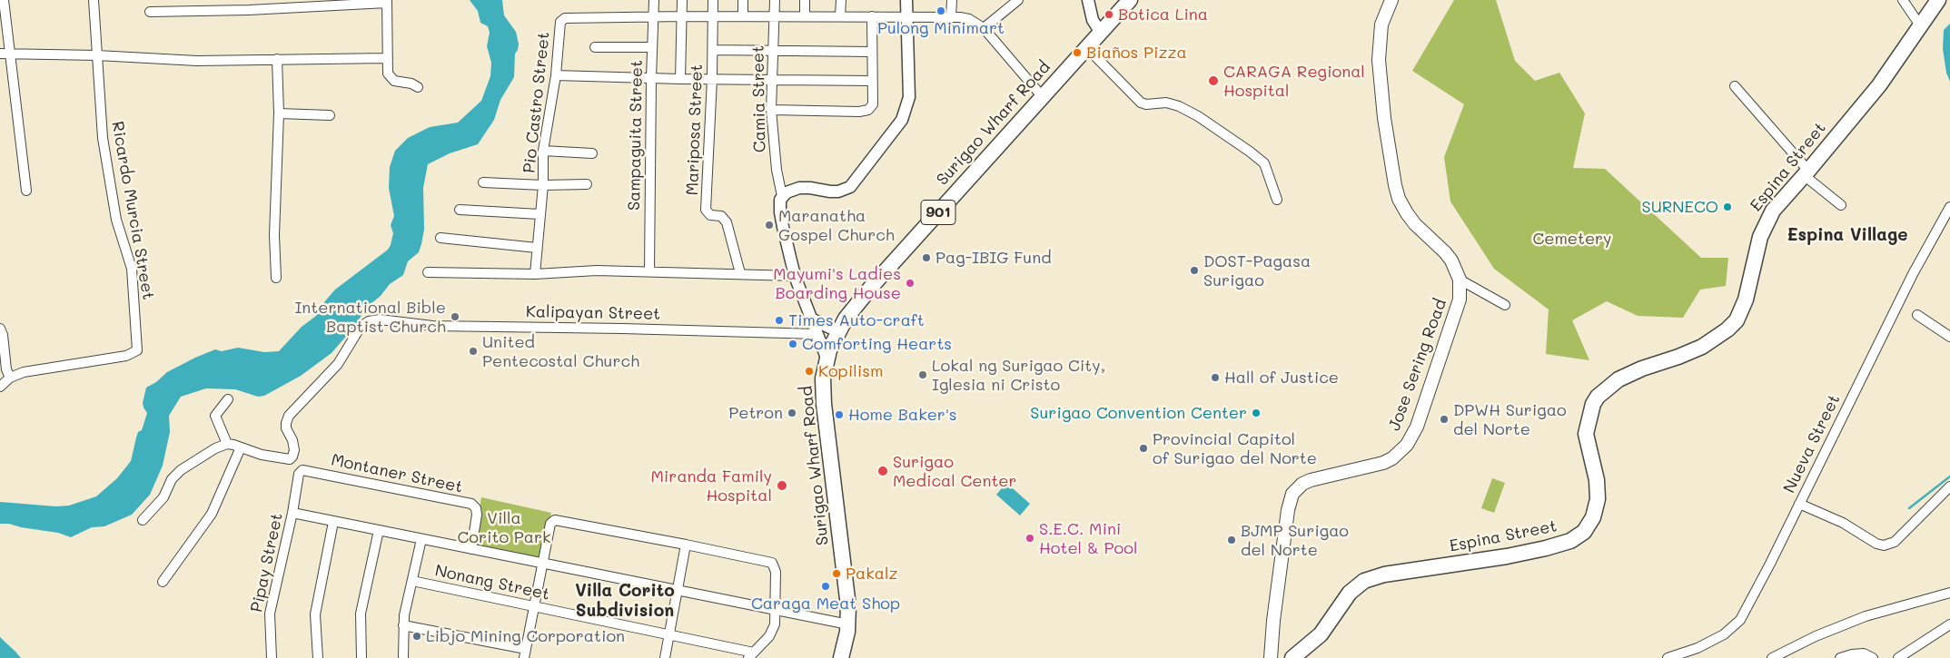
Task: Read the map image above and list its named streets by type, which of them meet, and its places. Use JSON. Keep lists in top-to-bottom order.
{
  "streets": {
    "main road": [
      "Surigao Wharf Road",
      "Espina Street",
      "901",
      "Jose Sering Road"
    ],
    "street": [
      "Camia Street",
      "Pio Castro Street",
      "Mariposa Street",
      "Sampaguita Street",
      "Ricardo Murcia Street",
      "Kalipayan Street",
      "Nueva Street",
      "Montaner Street",
      "Pipay Street",
      "Nonang Street"
    ]
  },
  "crossings": [
    ["Camia Street", "Pio Castro Street"],
    ["Pio Castro Street", "Mariposa Street"],
    ["Pio Castro Street", "Sampaguita Street"],
    ["Montaner Street", "Pipay Street"]
  ],
  "districts": ["Espina Village", "Villa Corito Subdivision"],
  "parks": ["Cemetery", "Villa Corito Park"],
  "places": [
    "Pulong Minimart",
    "Botica Lina",
    "Biaños Pizza",
    "CARAGA Regional Hospital",
    "SURNECO",
    "Maranatha Gospel Church",
    "Pag-IBIG Fund",
    "DOST-Pagasa Surigao",
    "Mayumi's Ladies Boarding House",
    "International Bible Baptist Church",
    "Times Auto-craft",
    "Comforting Hearts",
    "United Pentecostal Church",
    "Kopilism",
    "Lokal ng Surigao City, Iglesia ni Cristo",
    "Hall of Justice",
    "Petron",
    "Surigao Convention Center",
    "Home Baker's",
    "DPWH Surigao del Norte",
    "Provincial Capitol of Surigao del Norte",
    "Surigao Medical Center",
    "Miranda Family Hospital",
    "S.E.C. Mini Hotel & Pool",
    "BJMP Surigao del Norte",
    "Pakalz",
    "Caraga Meat Shop",
    "Libjo Mining Corporation"
  ]
}
